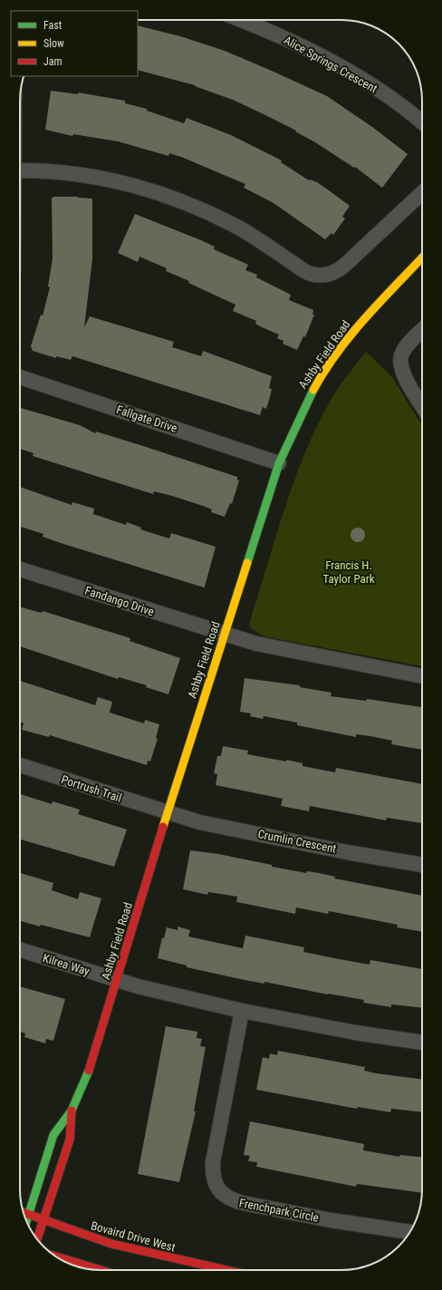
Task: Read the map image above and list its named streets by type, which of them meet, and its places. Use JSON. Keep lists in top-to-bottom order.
{
  "streets": {
    "street": [
      "Alice Springs Crescent",
      "Ashby Field Road",
      "Fallgate Drive",
      "Fandango Drive",
      "Portrush Trail",
      "Crumlin Crescent",
      "Kilrea Way",
      "Frenchpark Circle",
      "Bovaird Drive West"
    ]
  },
  "crossings": [
    ["Ashby Field Road", "Fallgate Drive"],
    ["Ashby Field Road", "Fandango Drive"],
    ["Ashby Field Road", "Portrush Trail"],
    ["Ashby Field Road", "Crumlin Crescent"],
    ["Ashby Field Road", "Kilrea Way"],
    ["Ashby Field Road", "Bovaird Drive West"],
    ["Portrush Trail", "Crumlin Crescent"]
  ],
  "parks": ["Francis H. Taylor Park"],
  "legend": ["Fast", "Slow", "Jam"]
}
